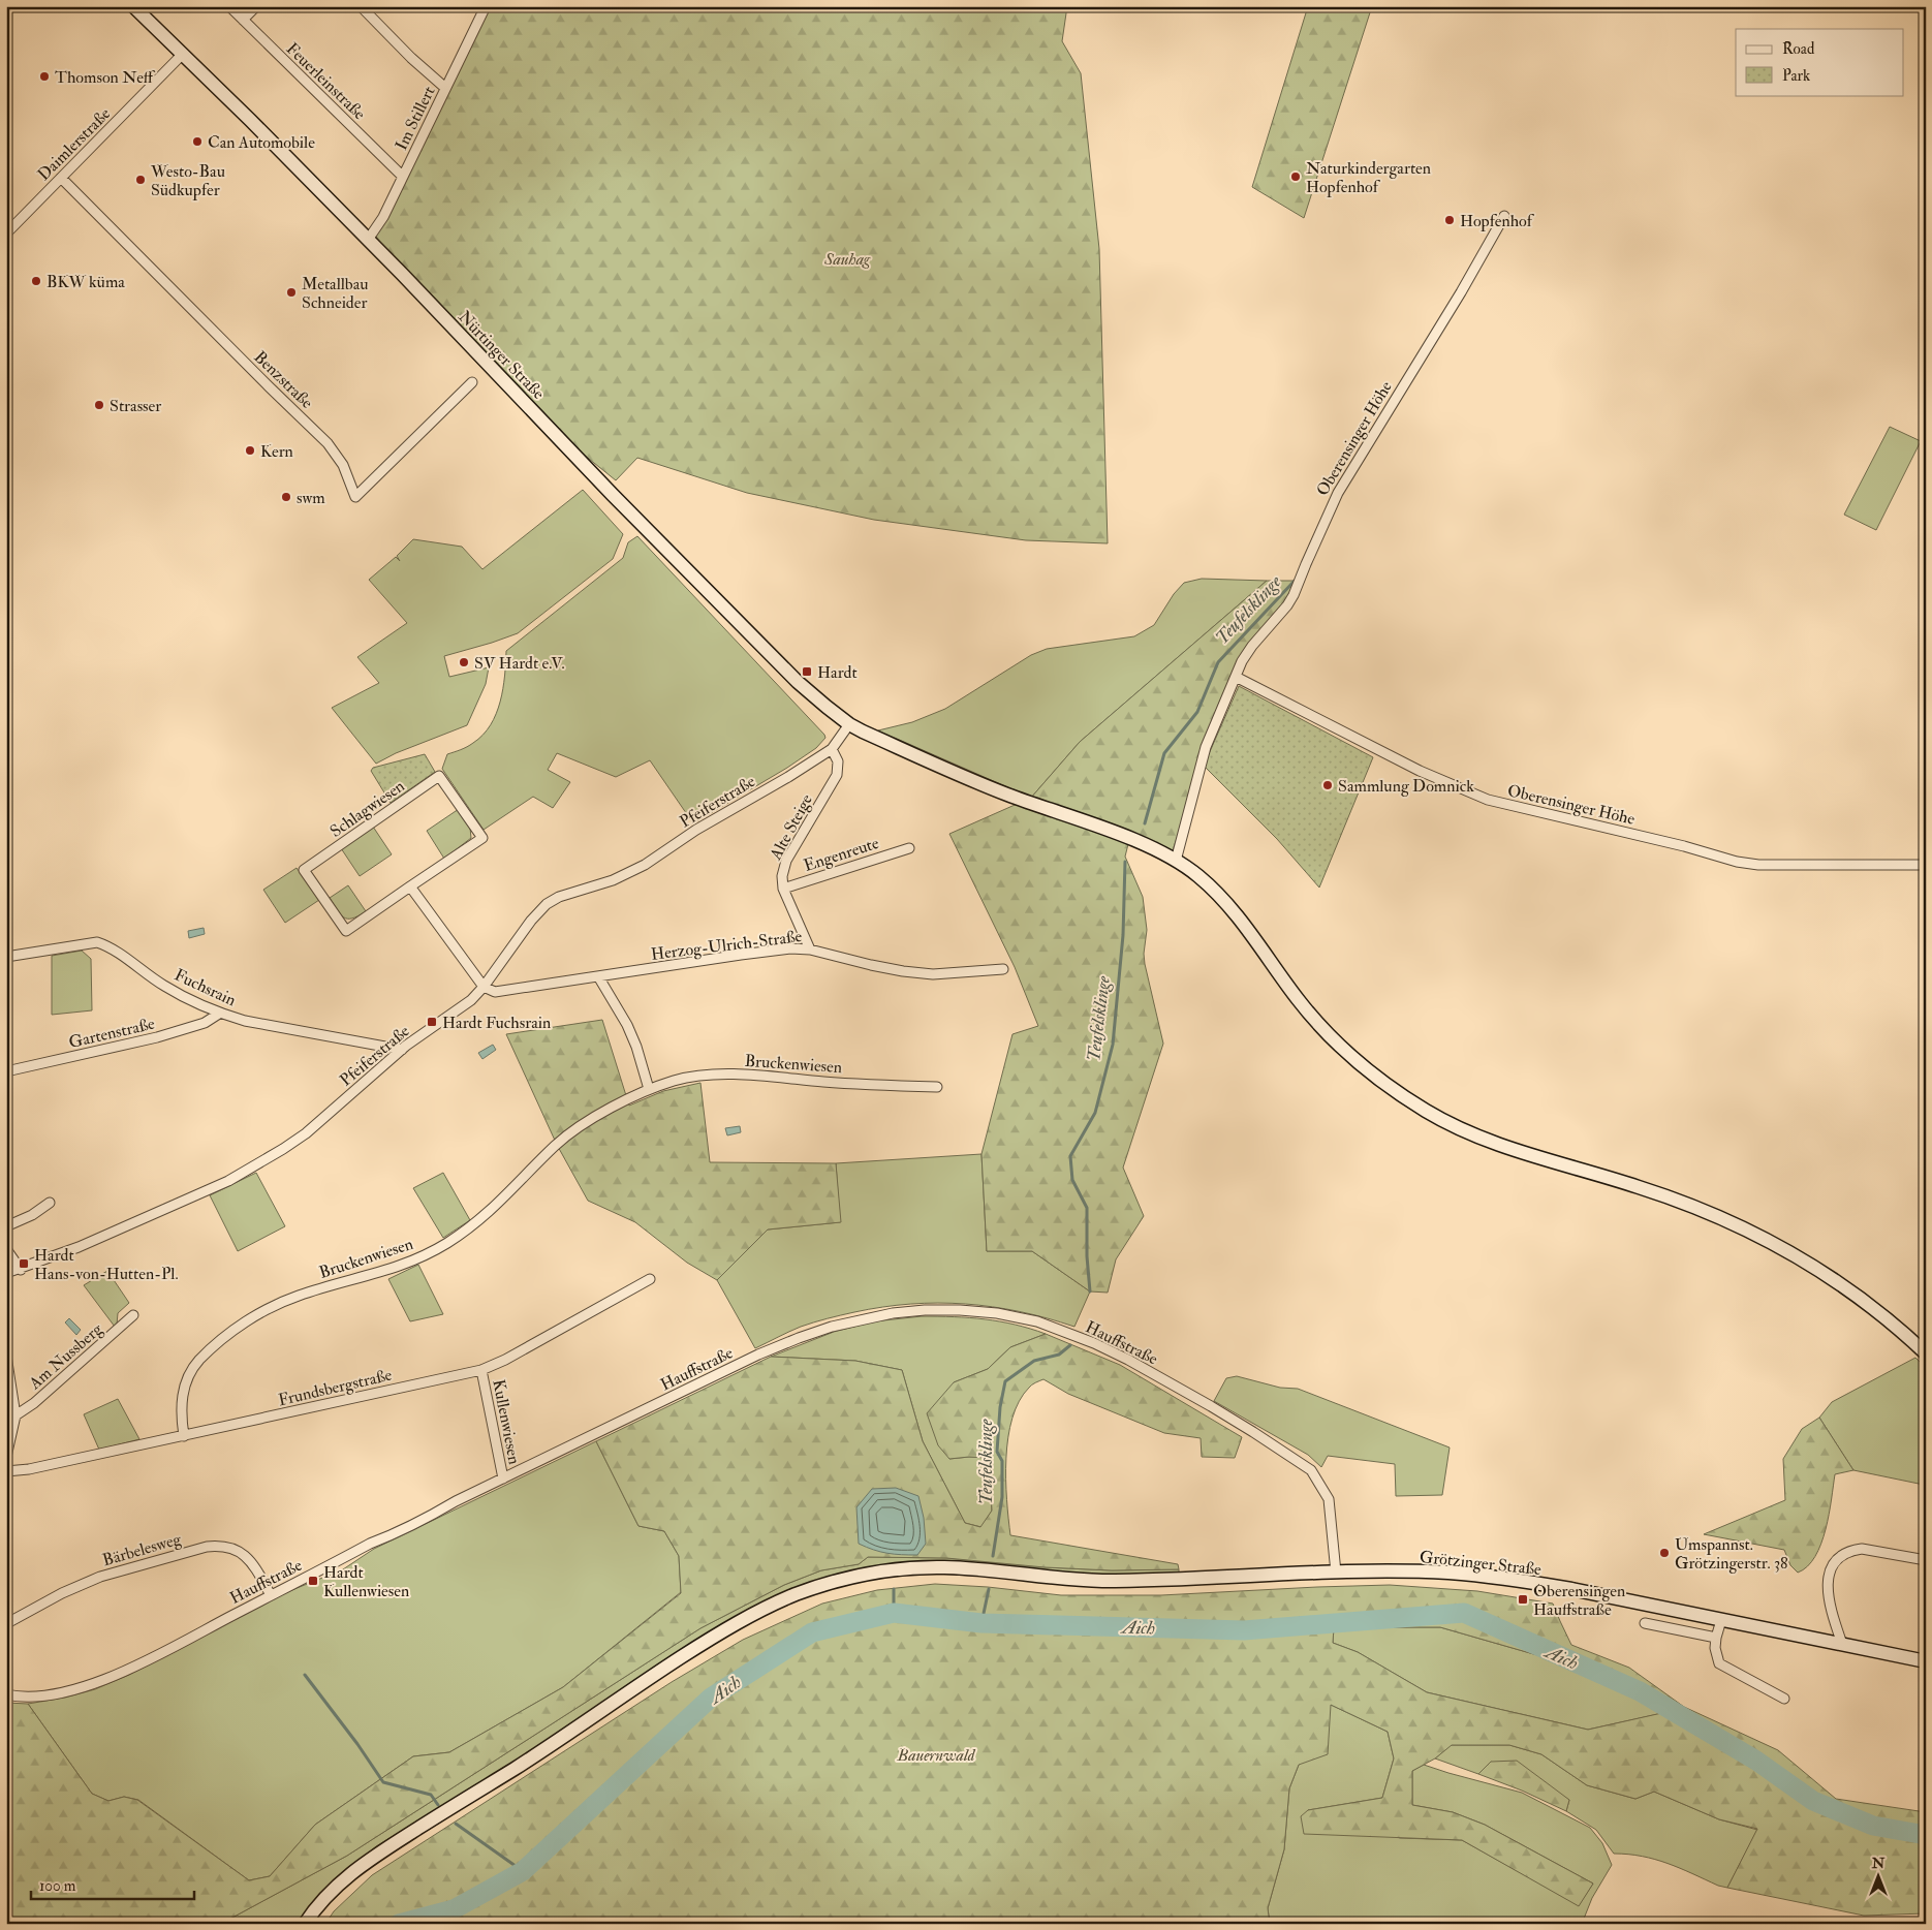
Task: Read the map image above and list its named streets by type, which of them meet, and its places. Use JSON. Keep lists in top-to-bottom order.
{
  "streets": {
    "main road": ["Nürtinger Straße", "Grötzinger Straße"],
    "street": [
      "Feuerleinstraße",
      "Im Stillert",
      "Daimlerstraße",
      "Benzstraße",
      "Oberensinger Höhe",
      "Pfeiferstraße",
      "Schlagwiesen",
      "Alte Steige",
      "Engenreute",
      "Herzog-Ulrich-Straße",
      "Fuchsrain",
      "Gartenstraße",
      "Bruckenwiesen",
      "Hauffstraße",
      "Am Nussberg",
      "Frundsbergstraße",
      "Kullenwiesen",
      "Bärbelesweg"
    ]
  },
  "crossings": [
    ["Feuerleinstraße", "Im Stillert"],
    ["Im Stillert", "Nürtinger Straße"],
    ["Daimlerstraße", "Nürtinger Straße"],
    ["Daimlerstraße", "Benzstraße"],
    ["Nürtinger Straße", "Oberensinger Höhe"],
    ["Nürtinger Straße", "Pfeiferstraße"],
    ["Pfeiferstraße", "Alte Steige"],
    ["Pfeiferstraße", "Herzog-Ulrich-Straße"],
    ["Pfeiferstraße", "Fuchsrain"],
    ["Alte Steige", "Engenreute"],
    ["Alte Steige", "Herzog-Ulrich-Straße"],
    ["Fuchsrain", "Gartenstraße"],
    ["Bruckenwiesen", "Frundsbergstraße"],
    ["Hauffstraße", "Kullenwiesen"],
    ["Hauffstraße", "Bärbelesweg"],
    ["Hauffstraße", "Grötzinger Straße"],
    ["Frundsbergstraße", "Kullenwiesen"]
  ],
  "water": ["Teufelsklinge", "Aich"],
  "parks": ["Sauhag", "Bauernwald"],
  "places": {
    "other": [
      "Thomson Neff",
      "Can Automobile",
      "Naturkindergarten Hopfenhof",
      "Westo-Bau Südkupfer",
      "Hopfenhof",
      "BKW küma",
      "Metallbau Schneider",
      "Strasser",
      "Kern",
      "swm",
      "SV Hardt e.V.",
      "Sammlung Domnick",
      "Umspannst. Grötzingerstr. 38"
    ],
    "transit": [
      "Hardt",
      "Hardt Fuchsrain",
      "Hardt Hans-von-Hutten-Pl.",
      "Hardt Kullenwiesen",
      "Oberensingen Hauffstraße"
    ]
  },
  "legend": ["Road", "Park"],
  "scale_bar": "100 m",
  "north": "top"
}
